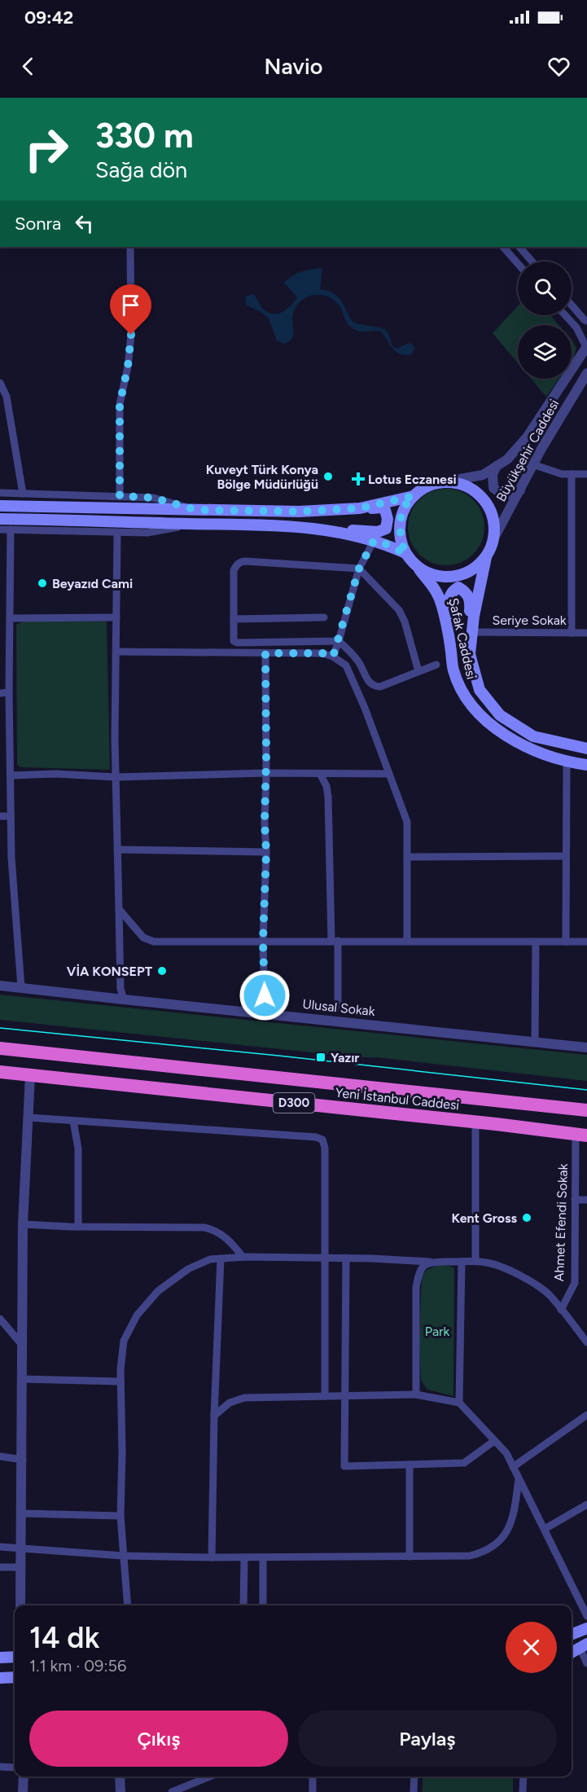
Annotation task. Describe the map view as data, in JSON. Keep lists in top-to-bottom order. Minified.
{"streets":{"highway":["Yeni İstanbul Caddesi","D300"],"main road":["Şafak Caddesi"],"street":["Büyükşehir Caddesi","Seriye Sokak","Ulusal Sokak","Ahmet Efendi Sokak"]},"crossings":[["Büyükşehir Caddesi","Şafak Caddesi"],["Seriye Sokak","Şafak Caddesi"],["Yeni İstanbul Caddesi","Ahmet Efendi Sokak"]],"parks":["Park"],"places":{"other":["Kuveyt Türk Konya Bölge Müdürlüğü","Beyazıd Cami","VİA KONSEPT","Kent Gross"],"health":["Lotus Eczanesi"],"transit":["Yazır"]},"page":{"status":"09:42","header":"Navio","turn":["330 m","Sağa dön"],"then":"Sonra","heading":["14 dk","1.1 km · 09:56"],"buttons":["Çıkış","Paylaş"]}}
